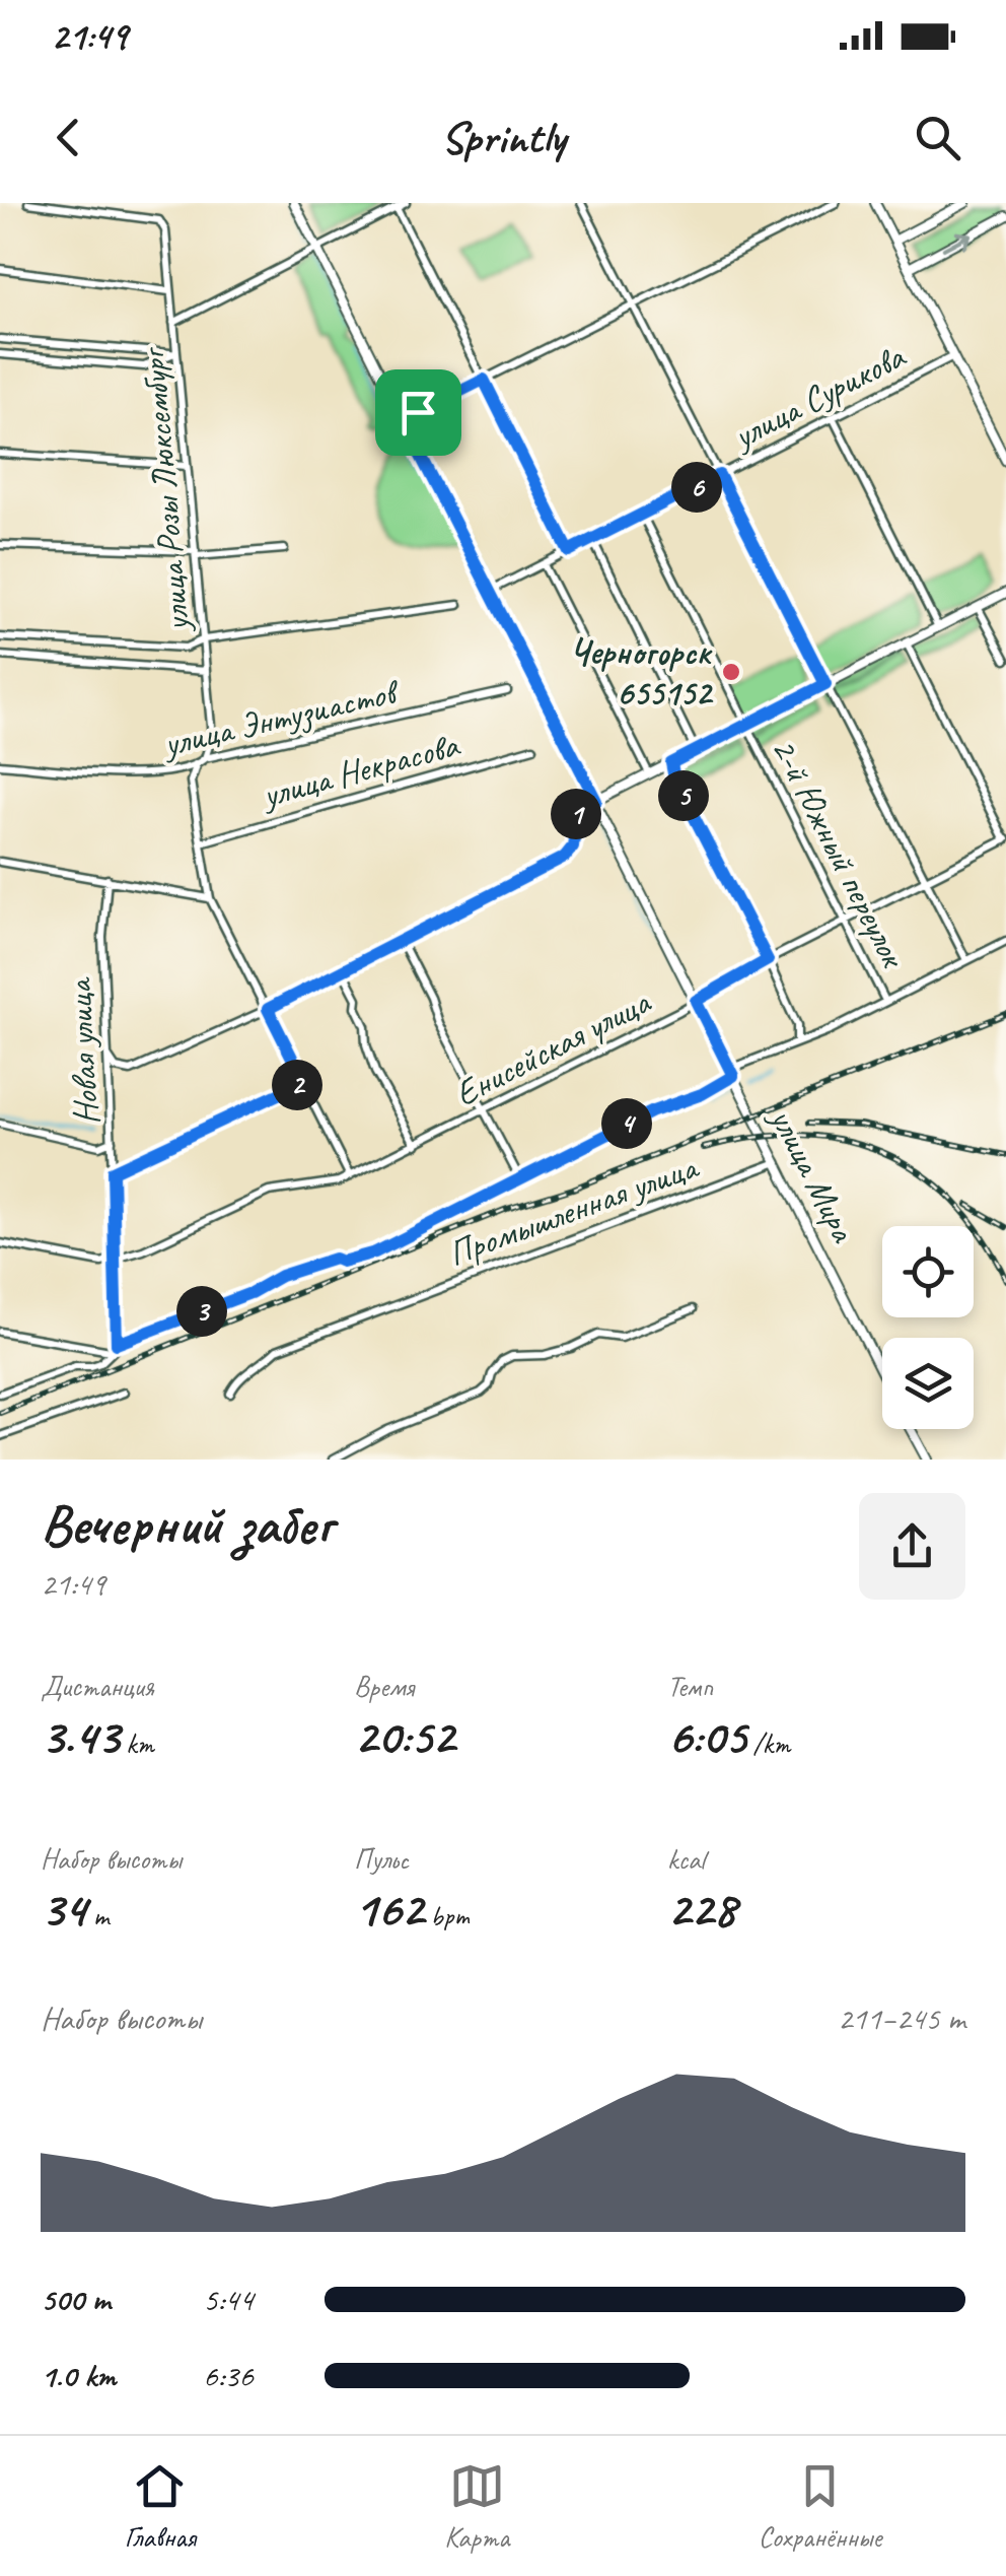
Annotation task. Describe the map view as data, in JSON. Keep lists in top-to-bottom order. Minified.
{"streets":{"main road":["улица Мира"],"street":["улица Сурикова","улица Розы Люксембург","улица Энтузиастов","улица Некрасова","2-й Южный переулок","Енисейская улица","Новая улица","Промышленная улица"]},"crossings":[["улица Сурикова","2-й Южный переулок"],["улица Сурикова","улица Мира"],["улица Розы Люксембург","улица Энтузиастов"],["2-й Южный переулок","Енисейская улица"],["Енисейская улица","Новая улица"],["Енисейская улица","улица Мира"],["улица Мира","Промышленная улица"]],"places":["Черногорск 655152"],"page":{"status":"21:49","header":"Sprintly","pins":["6","5","1","2","4","3"],"heading":["Вечерний забег","21:49"],"stats":[["Дистанция","3.43 km"],["Время","20:52"],["Темп","6:05 /km"],["Набор высоты","34 m"],["Пульс","162 bpm"],["kcal","228"]],"chart":["Набор высоты","211–245 m"],"list":[{"name":"500 m","note":"5:44"},{"name":"1.0 km","note":"6:36"}],"tabs":["Главная","Карта","Сохранённые"]}}
